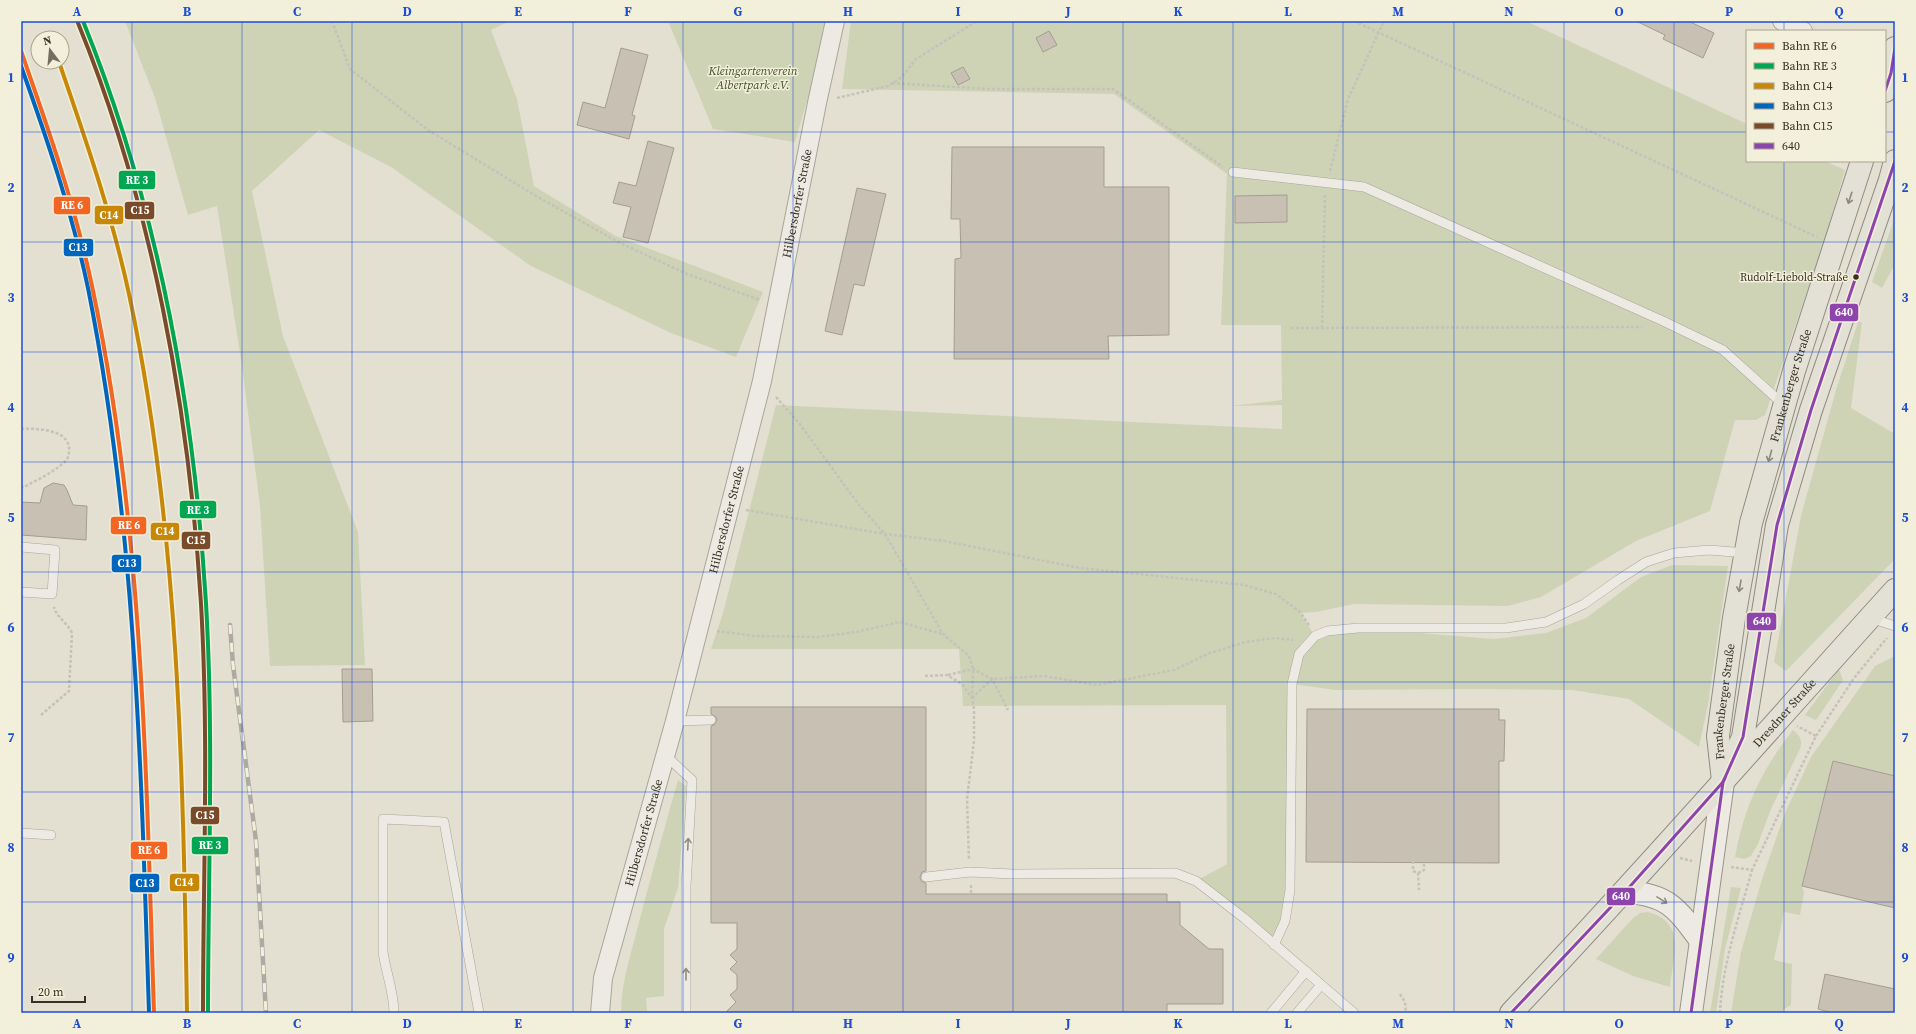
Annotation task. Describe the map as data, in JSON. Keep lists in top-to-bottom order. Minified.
{"streets":{"main road":["Frankenberger Straße","Dresdner Straße"],"street":["Hilbersdorfer Straße"]},"crossings":[["Frankenberger Straße","Dresdner Straße"]],"parks":["Kleingartenverein Albertpark e.V."],"places":["Rudolf-Liebold-Straße"],"lines":["rail line C15","transit line 640","rail line C13","rail line C14"],"legend":["Bahn RE 6","Bahn RE 3","Bahn C14","Bahn C13","Bahn C15","640"],"scale_bar":"20 m","north":"top","grid":{"columns":["A","B","C","D","E","F","G","H","I","J","K","L","M","N","O","P","Q"],"rows":["1","2","3","4","5","6","7","8","9"]}}
